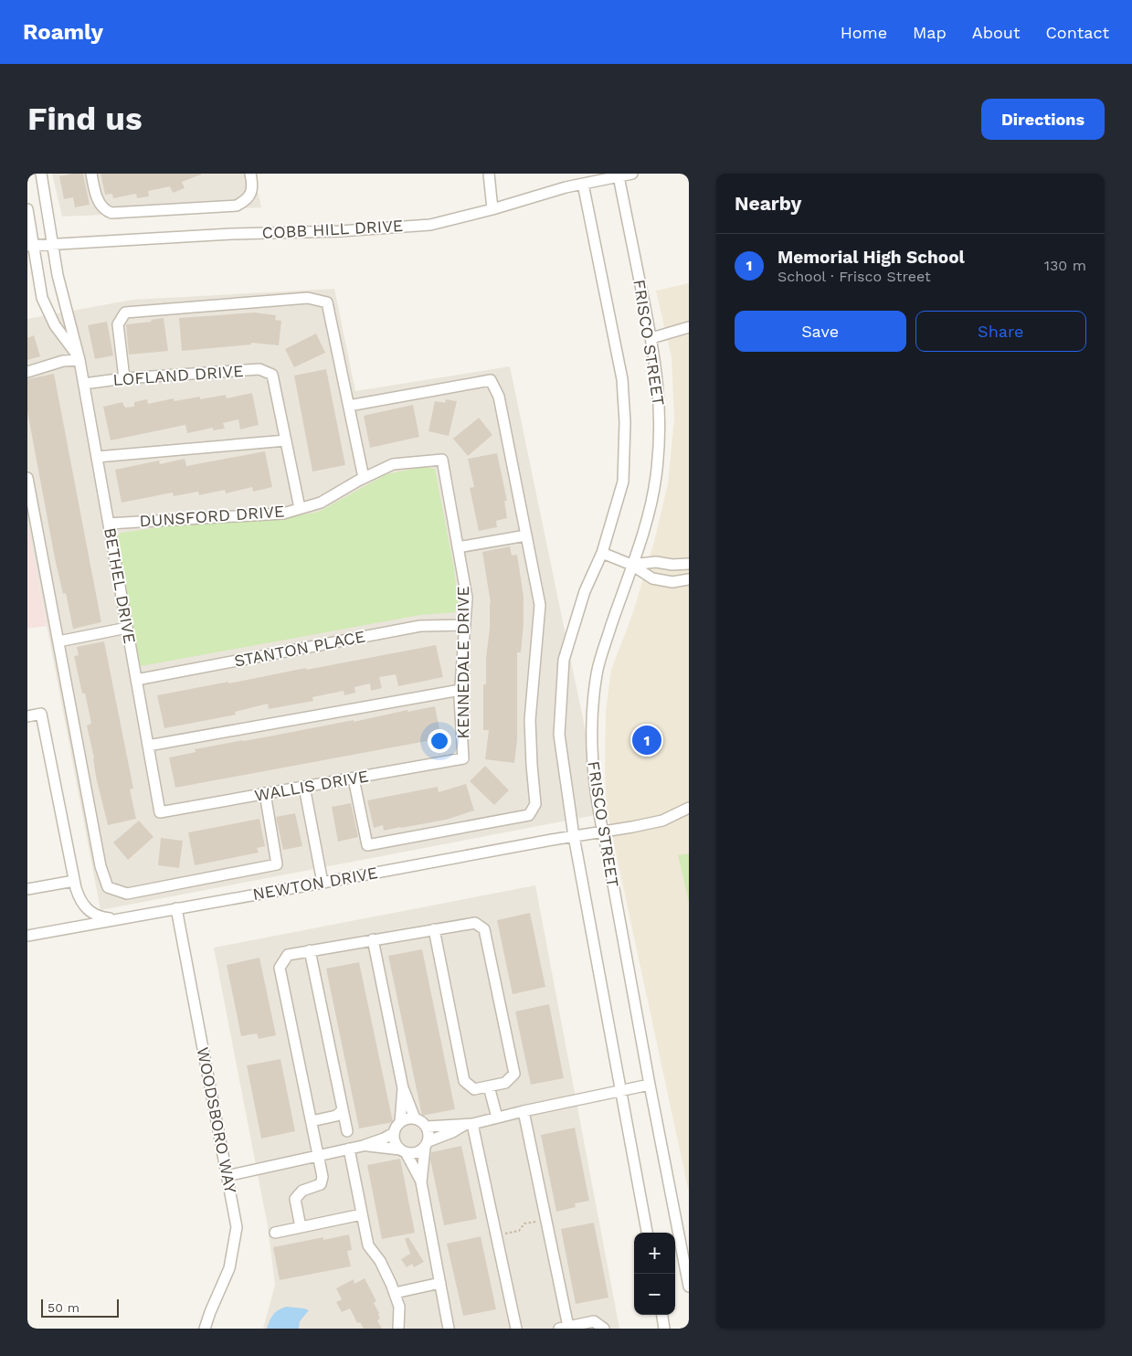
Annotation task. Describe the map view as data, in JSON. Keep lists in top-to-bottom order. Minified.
{"streets":{"street":["COBB HILL DRIVE","FRISCO STREET","LOFLAND DRIVE","DUNSFORD DRIVE","BETHEL DRIVE","STANTON PLACE","KENNEDALE DRIVE","WALLIS DRIVE","NEWTON DRIVE","WOODSBORO WAY"]},"crossings":[["COBB HILL DRIVE","FRISCO STREET"],["COBB HILL DRIVE","BETHEL DRIVE"],["FRISCO STREET","NEWTON DRIVE"],["LOFLAND DRIVE","BETHEL DRIVE"],["DUNSFORD DRIVE","BETHEL DRIVE"],["DUNSFORD DRIVE","KENNEDALE DRIVE"],["BETHEL DRIVE","STANTON PLACE"],["BETHEL DRIVE","WALLIS DRIVE"],["STANTON PLACE","KENNEDALE DRIVE"],["KENNEDALE DRIVE","WALLIS DRIVE"],["NEWTON DRIVE","WOODSBORO WAY"]],"scale_bar":"50 m","page":{"header":"Roamly","nav":["Home","Map","About","Contact"],"buttons":["Directions",["Save","Share"]],"title":"Find us","heading":"Nearby","list":[{"mark":"1","name":"Memorial High School","note":"School · Frisco Street","value":"130 m"}],"pins":"1","map_buttons":["+","−"],"scale":"50 m"}}
